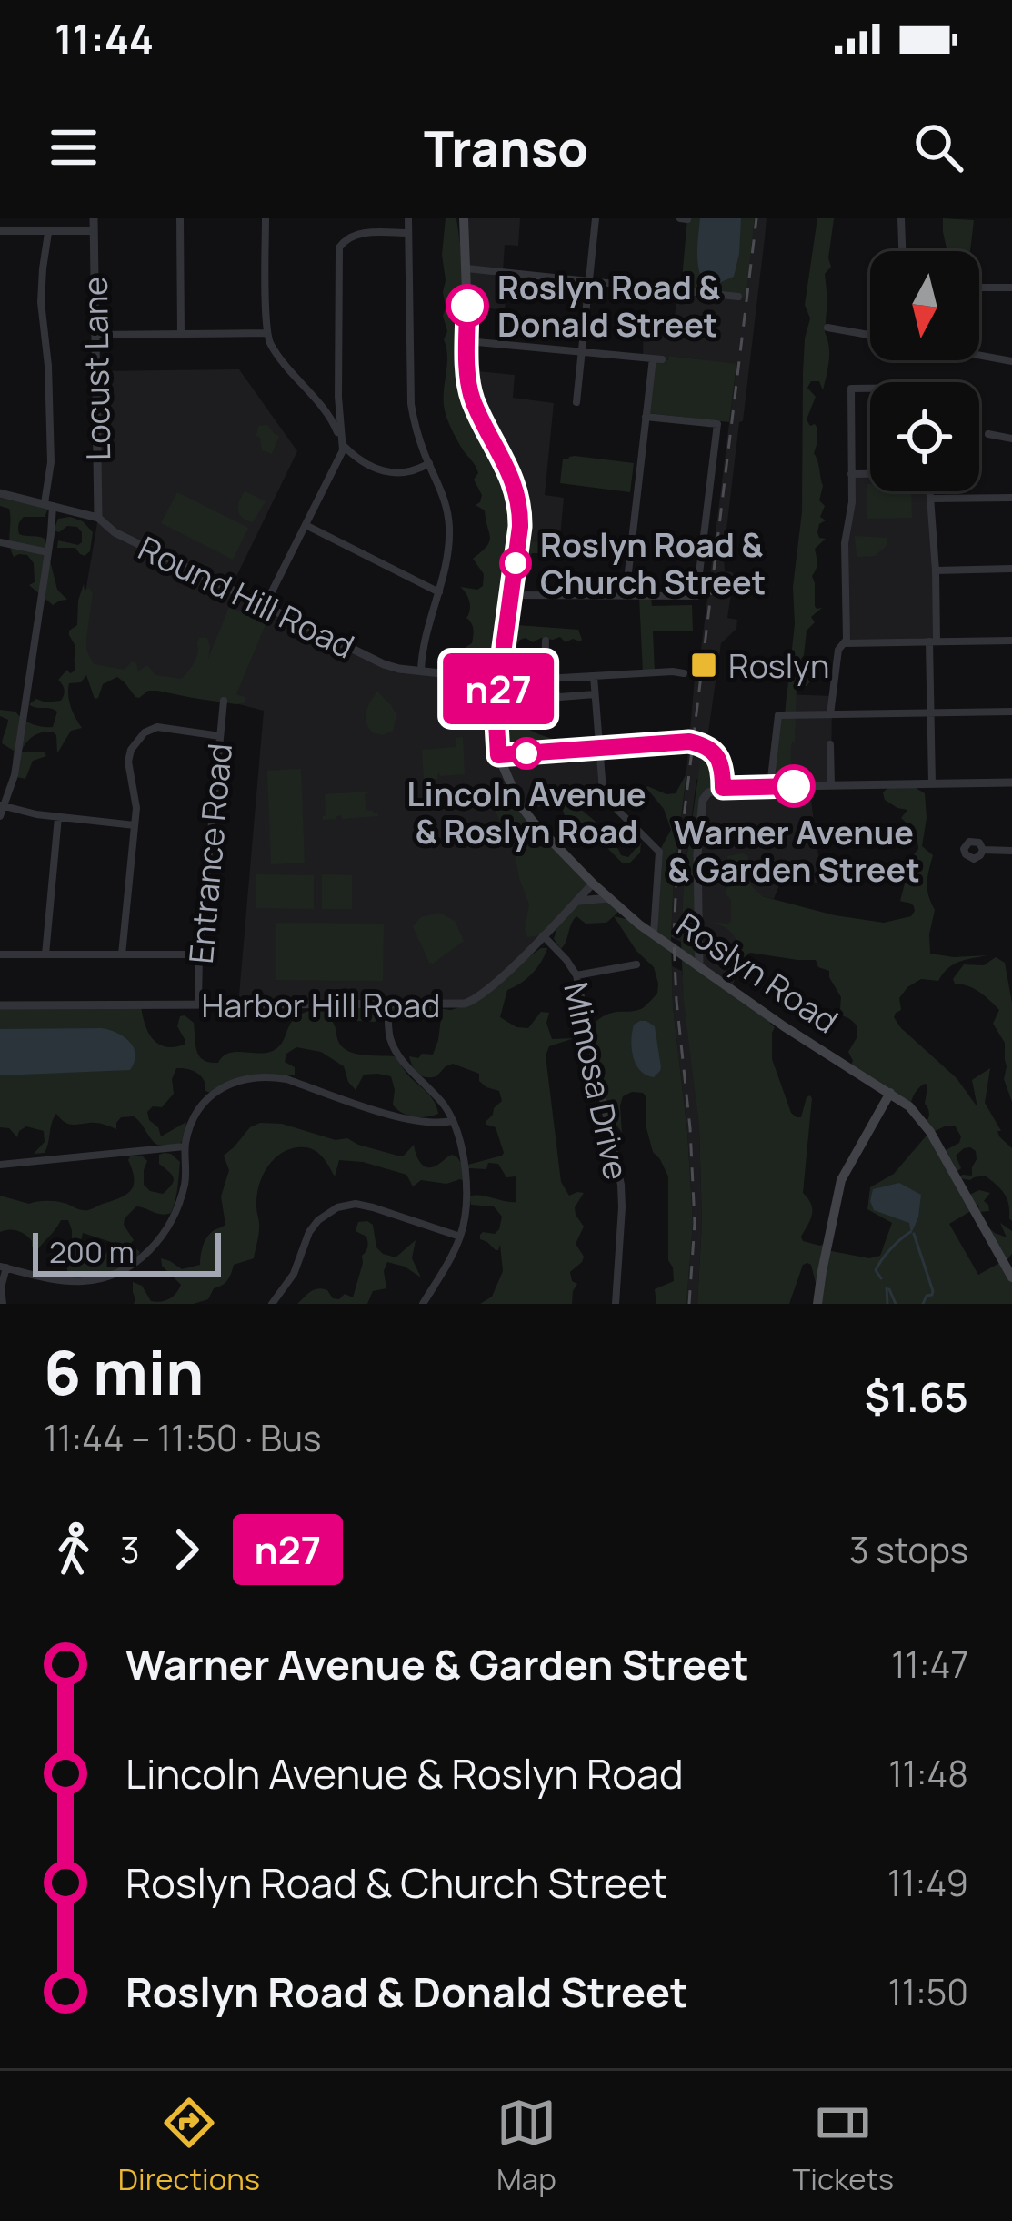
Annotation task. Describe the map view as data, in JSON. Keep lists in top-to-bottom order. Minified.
{"streets":{"main road":["Roslyn Road"],"street":["Locust Lane","Round Hill Road","Entrance Road","Harbor Hill Road","Mimosa Drive"]},"crossings":[["Locust Lane","Round Hill Road"],["Round Hill Road","Roslyn Road"],["Entrance Road","Harbor Hill Road"],["Roslyn Road","Harbor Hill Road"],["Harbor Hill Road","Mimosa Drive"]],"places":{"other":["Roslyn Road & Donald Street","Roslyn Road & Church Street","Lincoln Avenue & Roslyn Road","Warner Avenue & Garden Street"],"transit":["Roslyn"]},"lines":["bus line n27"],"scale_bar":"200 m","north":"bottom","page":{"status":"11:44","header":"Transo","on_map":"n27","scale":"200 m","heading":["6 min","11:44 – 11:50 · Bus","$1.65"],"legs":["3","n27","3 stops"],"list":[{"name":"Warner Avenue & Garden Street","value":"11:47"},{"name":"Lincoln Avenue & Roslyn Road","value":"11:48"},{"name":"Roslyn Road & Church Street","value":"11:49"},{"name":"Roslyn Road & Donald Street","value":"11:50"}],"tabs":["Directions","Map","Tickets"]}}
